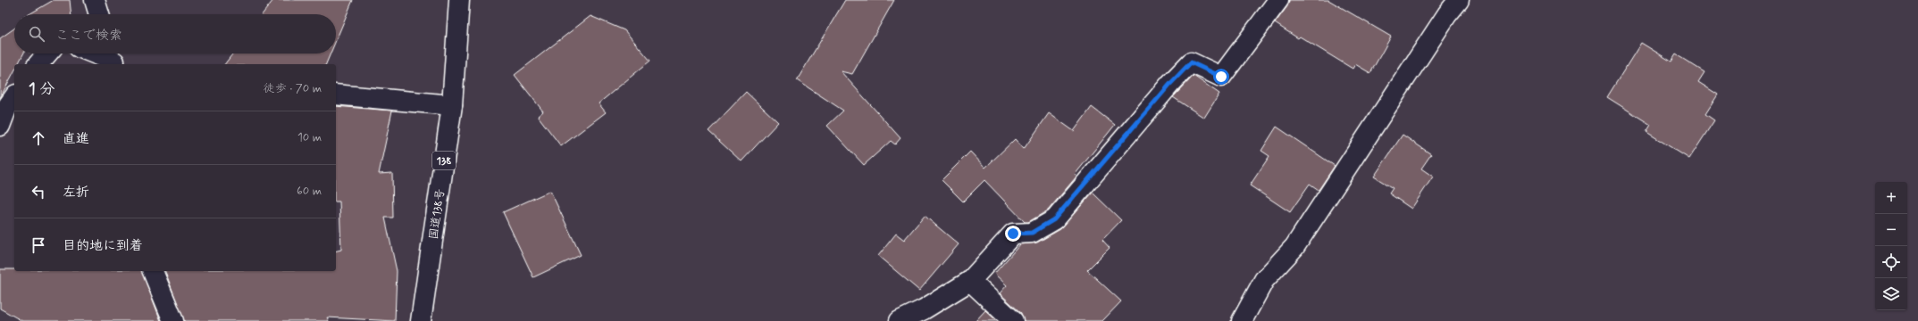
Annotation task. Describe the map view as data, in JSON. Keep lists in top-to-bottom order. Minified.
{"streets":{"main road":["138","国道138号"]},"page":{"search":"ここで検索","heading":["1 分","徒歩 · 70 m"],"list":[["直進","10 m"],["左折","60 m"],"目的地に到着"],"map_buttons":["+","−"]}}
